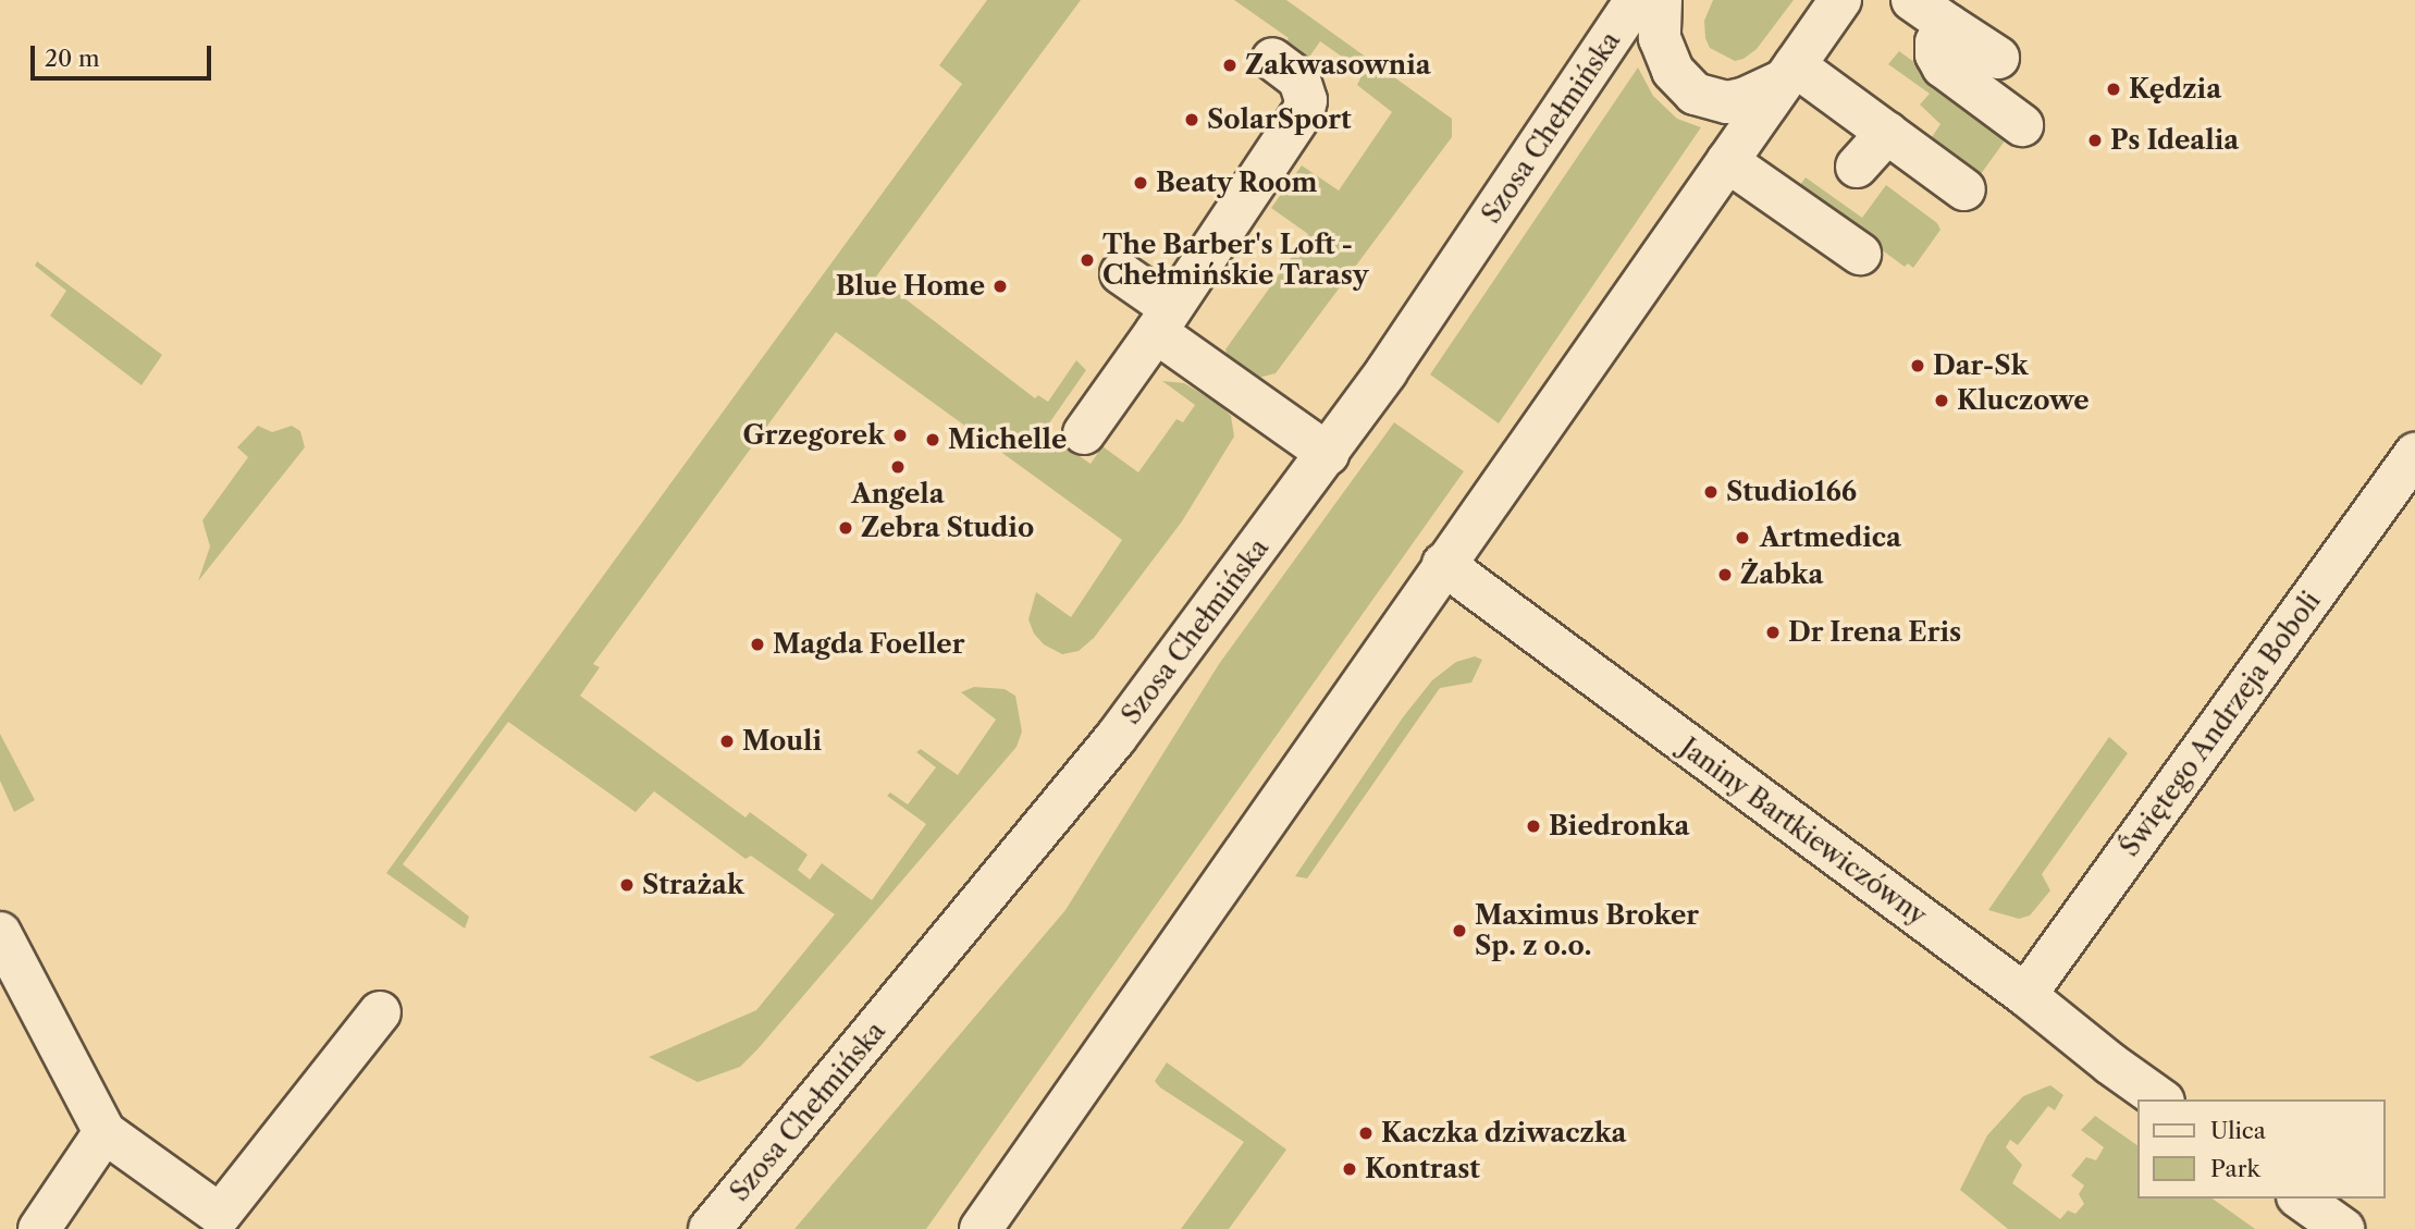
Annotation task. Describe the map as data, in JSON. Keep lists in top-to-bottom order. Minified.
{"streets":{"street":["Szosa Chełmińska","Świętego Andrzeja Boboli","Janiny Bartkiewiczówny"]},"crossings":[["Świętego Andrzeja Boboli","Janiny Bartkiewiczówny"]],"places":["Zakwasownia","Kędzia","SolarSport","Ps Idealia","Beaty Room","The Barber's Loft - Chełmińskie Tarasy","Blue Home","Dar-Sk","Kluczowe","Grzegorek","Michelle","Angela","Studio166","Zebra Studio","Artmedica","Żabka","Dr Irena Eris","Magda Foeller","Mouli","Biedronka","Strażak","Maximus Broker Sp. z o.o.","Kaczka dziwaczka","Kontrast"],"legend":["Ulica","Park"],"scale_bar":"20 m"}
